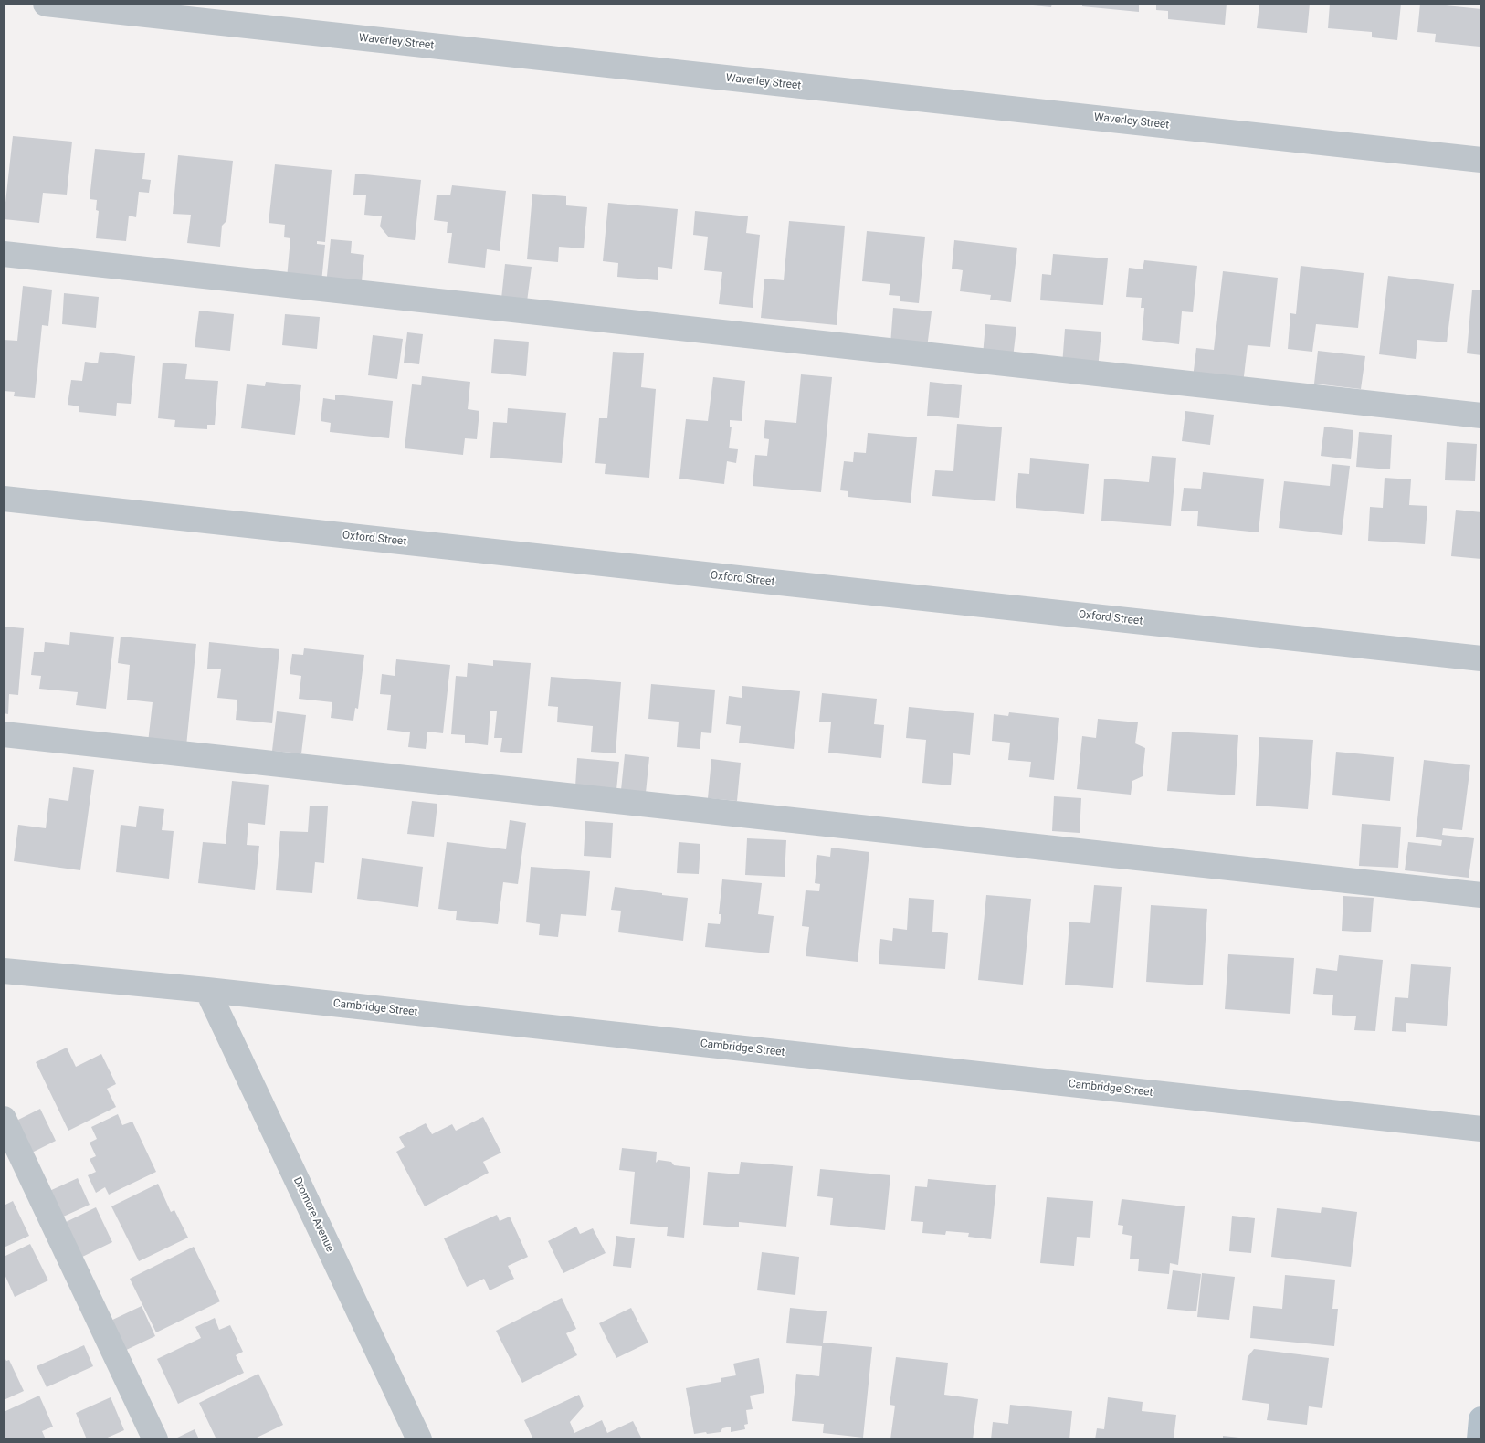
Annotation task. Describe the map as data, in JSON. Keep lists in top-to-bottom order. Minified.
{"streets":{"street":["Waverley Street","Oxford Street","Cambridge Street","Dromore Avenue"]},"crossings":[["Cambridge Street","Dromore Avenue"]]}
